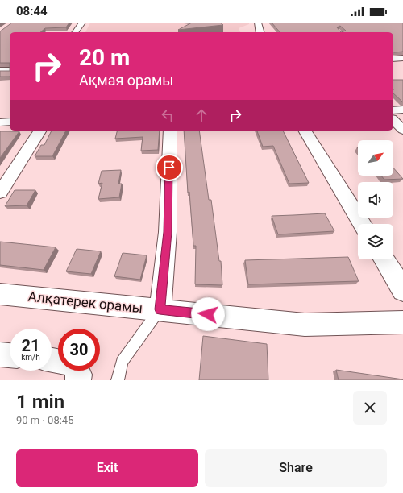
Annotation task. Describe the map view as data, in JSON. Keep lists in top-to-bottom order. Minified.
{"streets":{"street":["Алқатерек орамы"]},"north":"top right","page":{"status":"08:44","turn":["20 m","Ақмая орамы"],"speed":"21 km/h","limit":"30","heading":["1 min","90 m · 08:45"],"buttons":["Exit","Share"]}}
